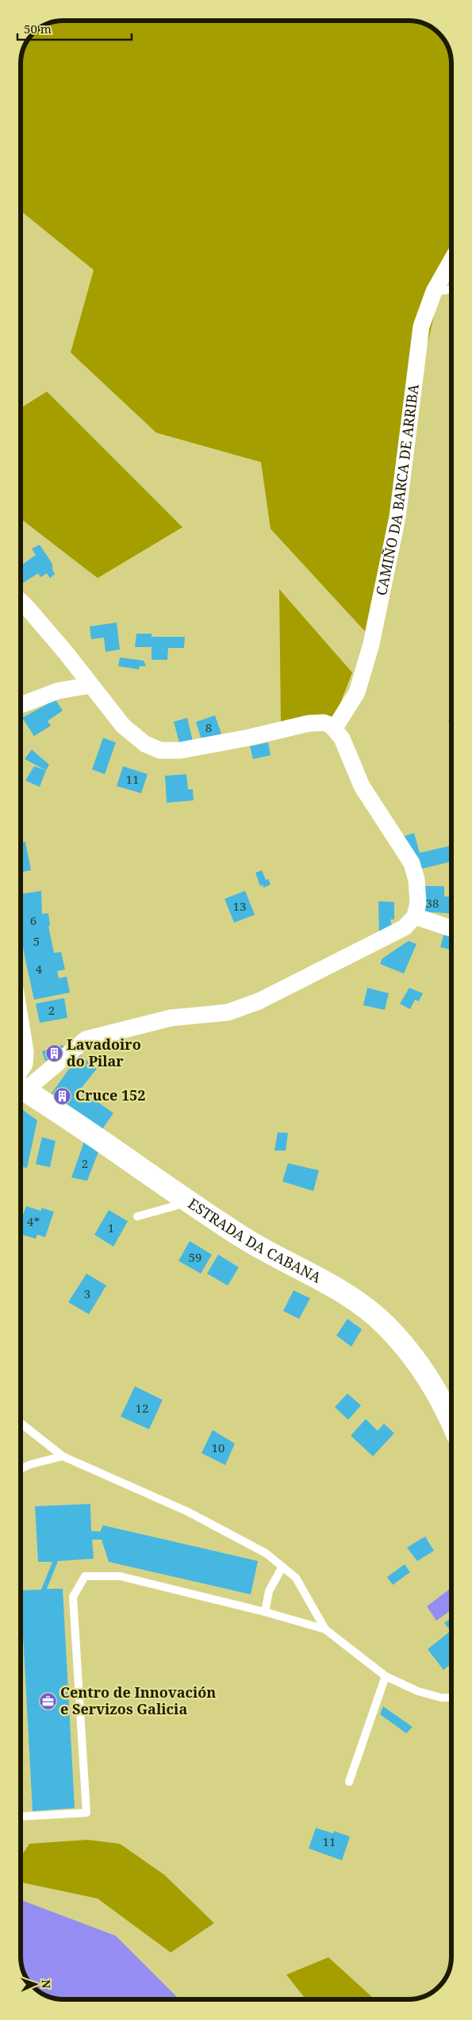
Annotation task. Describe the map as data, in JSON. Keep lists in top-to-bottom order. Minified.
{"streets":{"main road":["ESTRADA DA CABANA"],"street":["CAMIÑO DA BARCA DE ARRIBA"]},"places":{"building":["Lavadoiro do Pilar","Cruce 152"],"office":["Centro de Innovación e Servizos Galicia"]},"house_numbers":["8","11","38","13","6","5","4","2","2","4*","1","59","3","12","10","11"],"scale_bar":"50 m","north":"right"}
